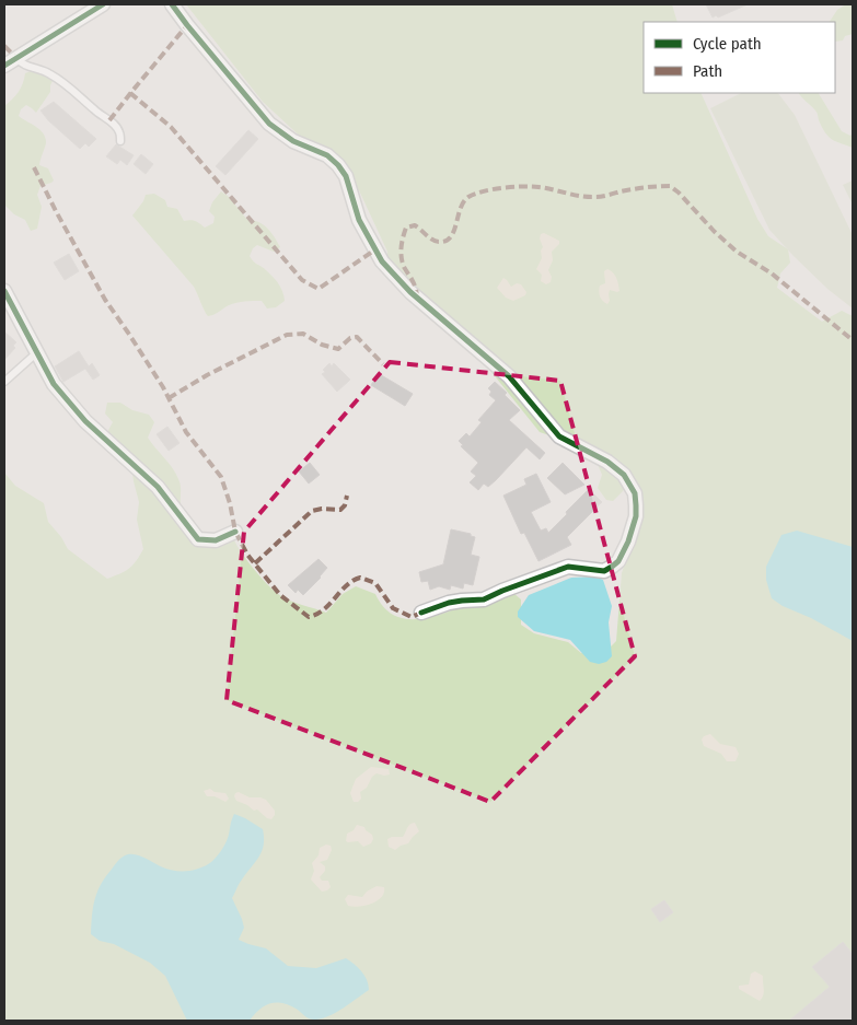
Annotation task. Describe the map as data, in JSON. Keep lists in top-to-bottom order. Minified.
{"legend":["Cycle path","Path"]}
